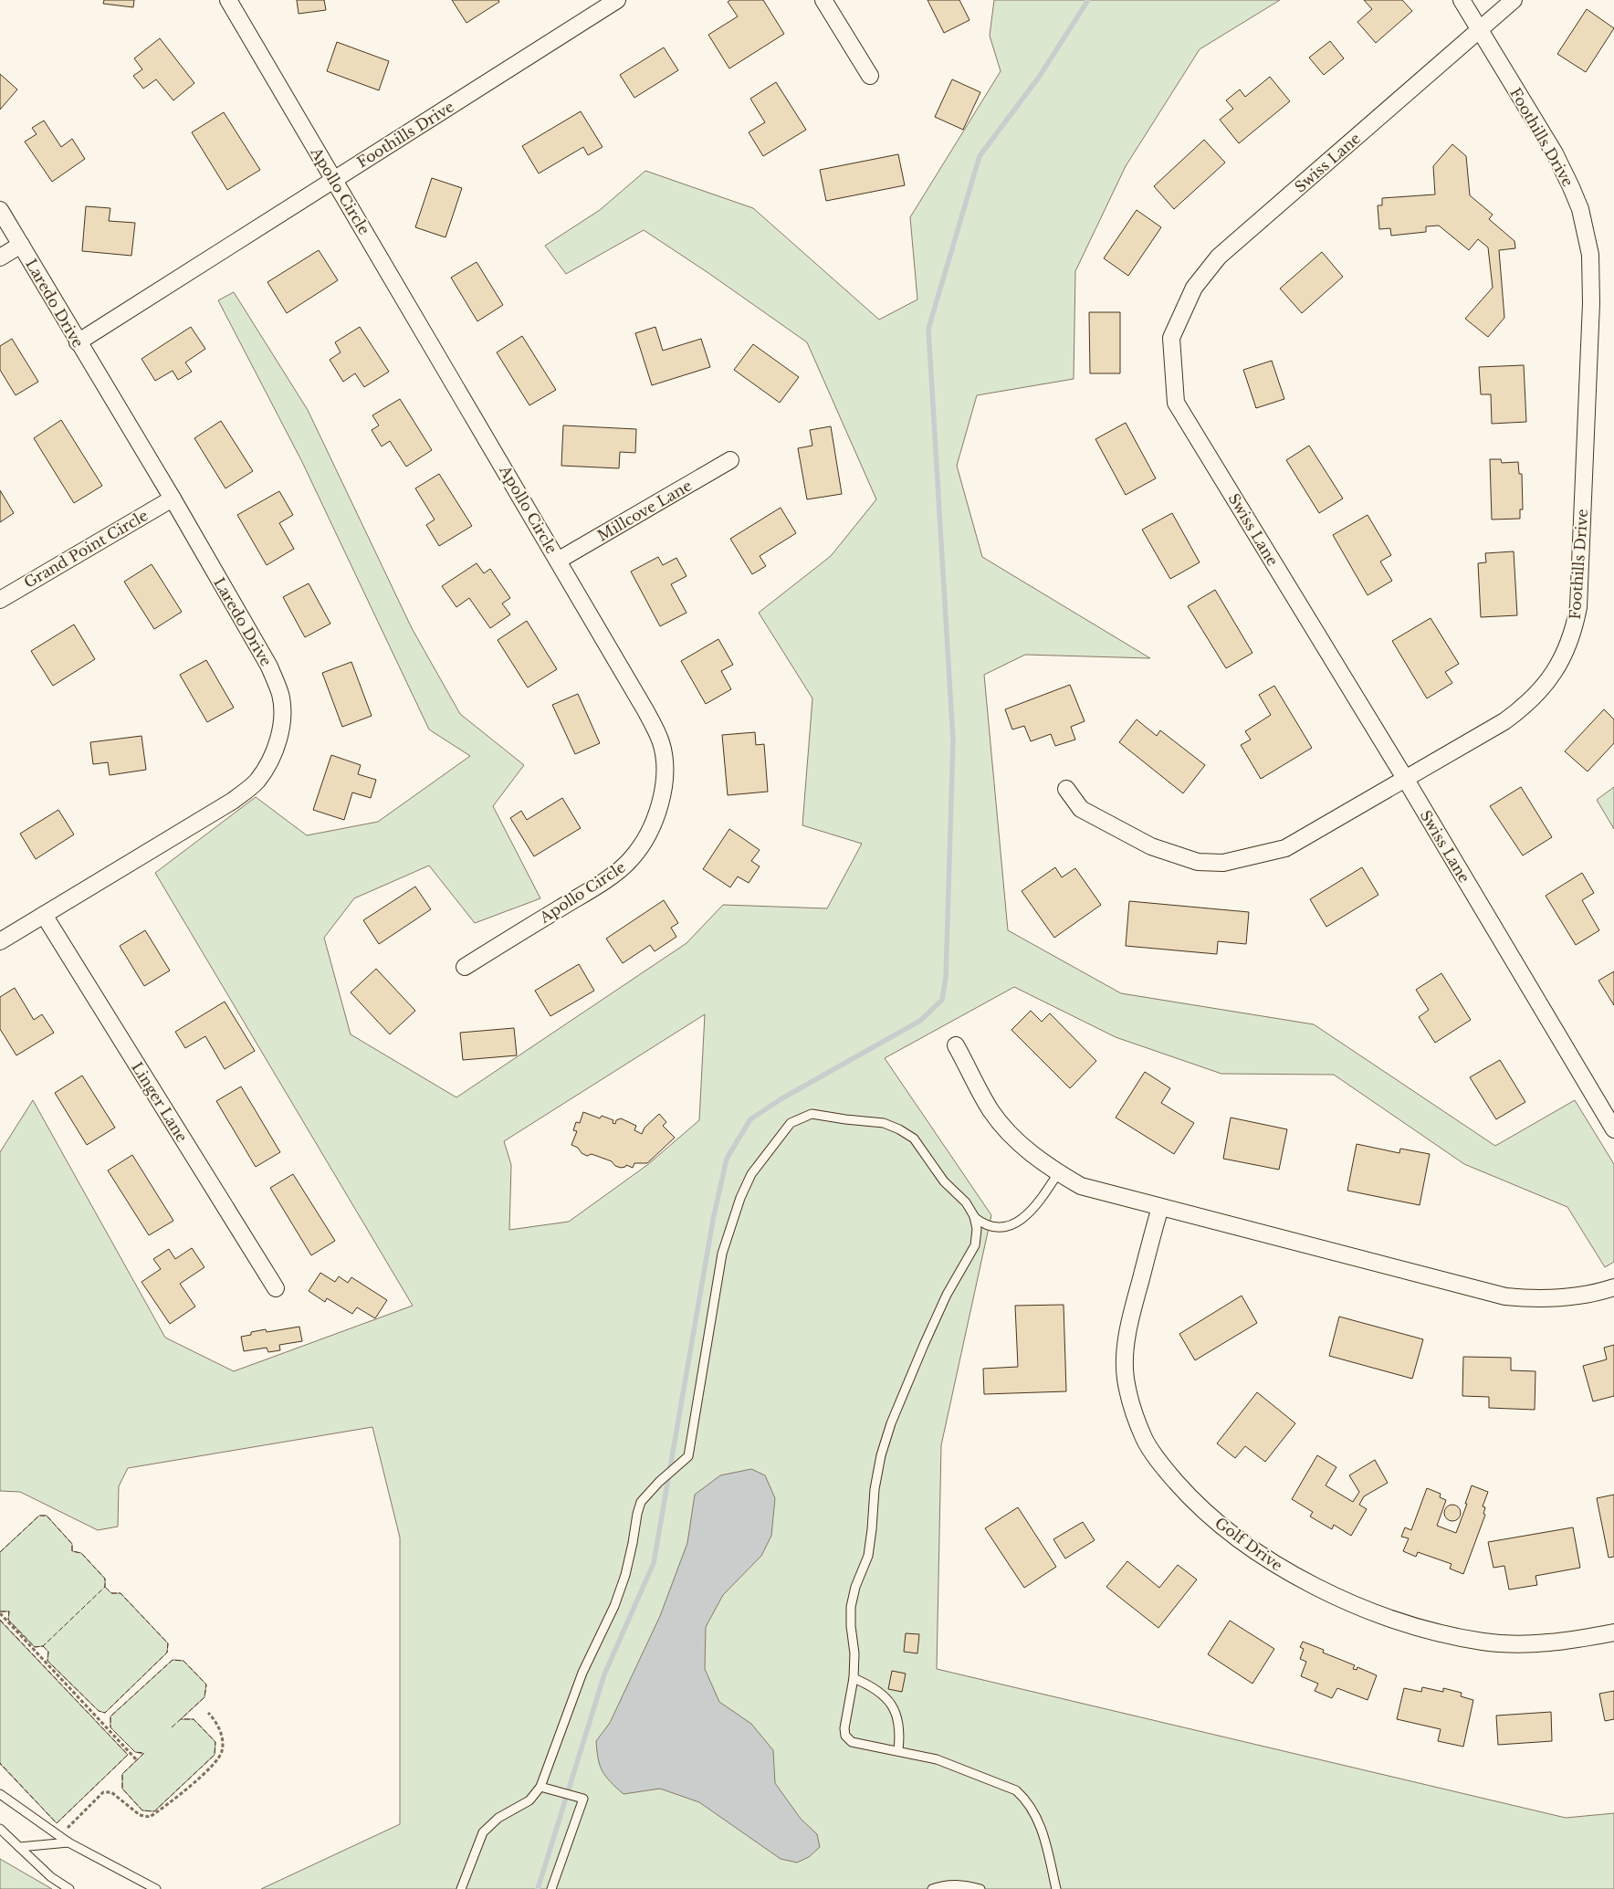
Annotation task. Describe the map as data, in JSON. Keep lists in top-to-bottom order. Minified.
{"streets":{"street":["Foothills Drive","Swiss Lane","Apollo Circle","Laredo Drive","Millcove Lane","Grand Point Circle","Linger Lane","Golf Drive"]},"crossings":[["Foothills Drive","Swiss Lane"],["Foothills Drive","Apollo Circle"],["Foothills Drive","Laredo Drive"],["Apollo Circle","Millcove Lane"],["Laredo Drive","Grand Point Circle"],["Laredo Drive","Linger Lane"]]}
